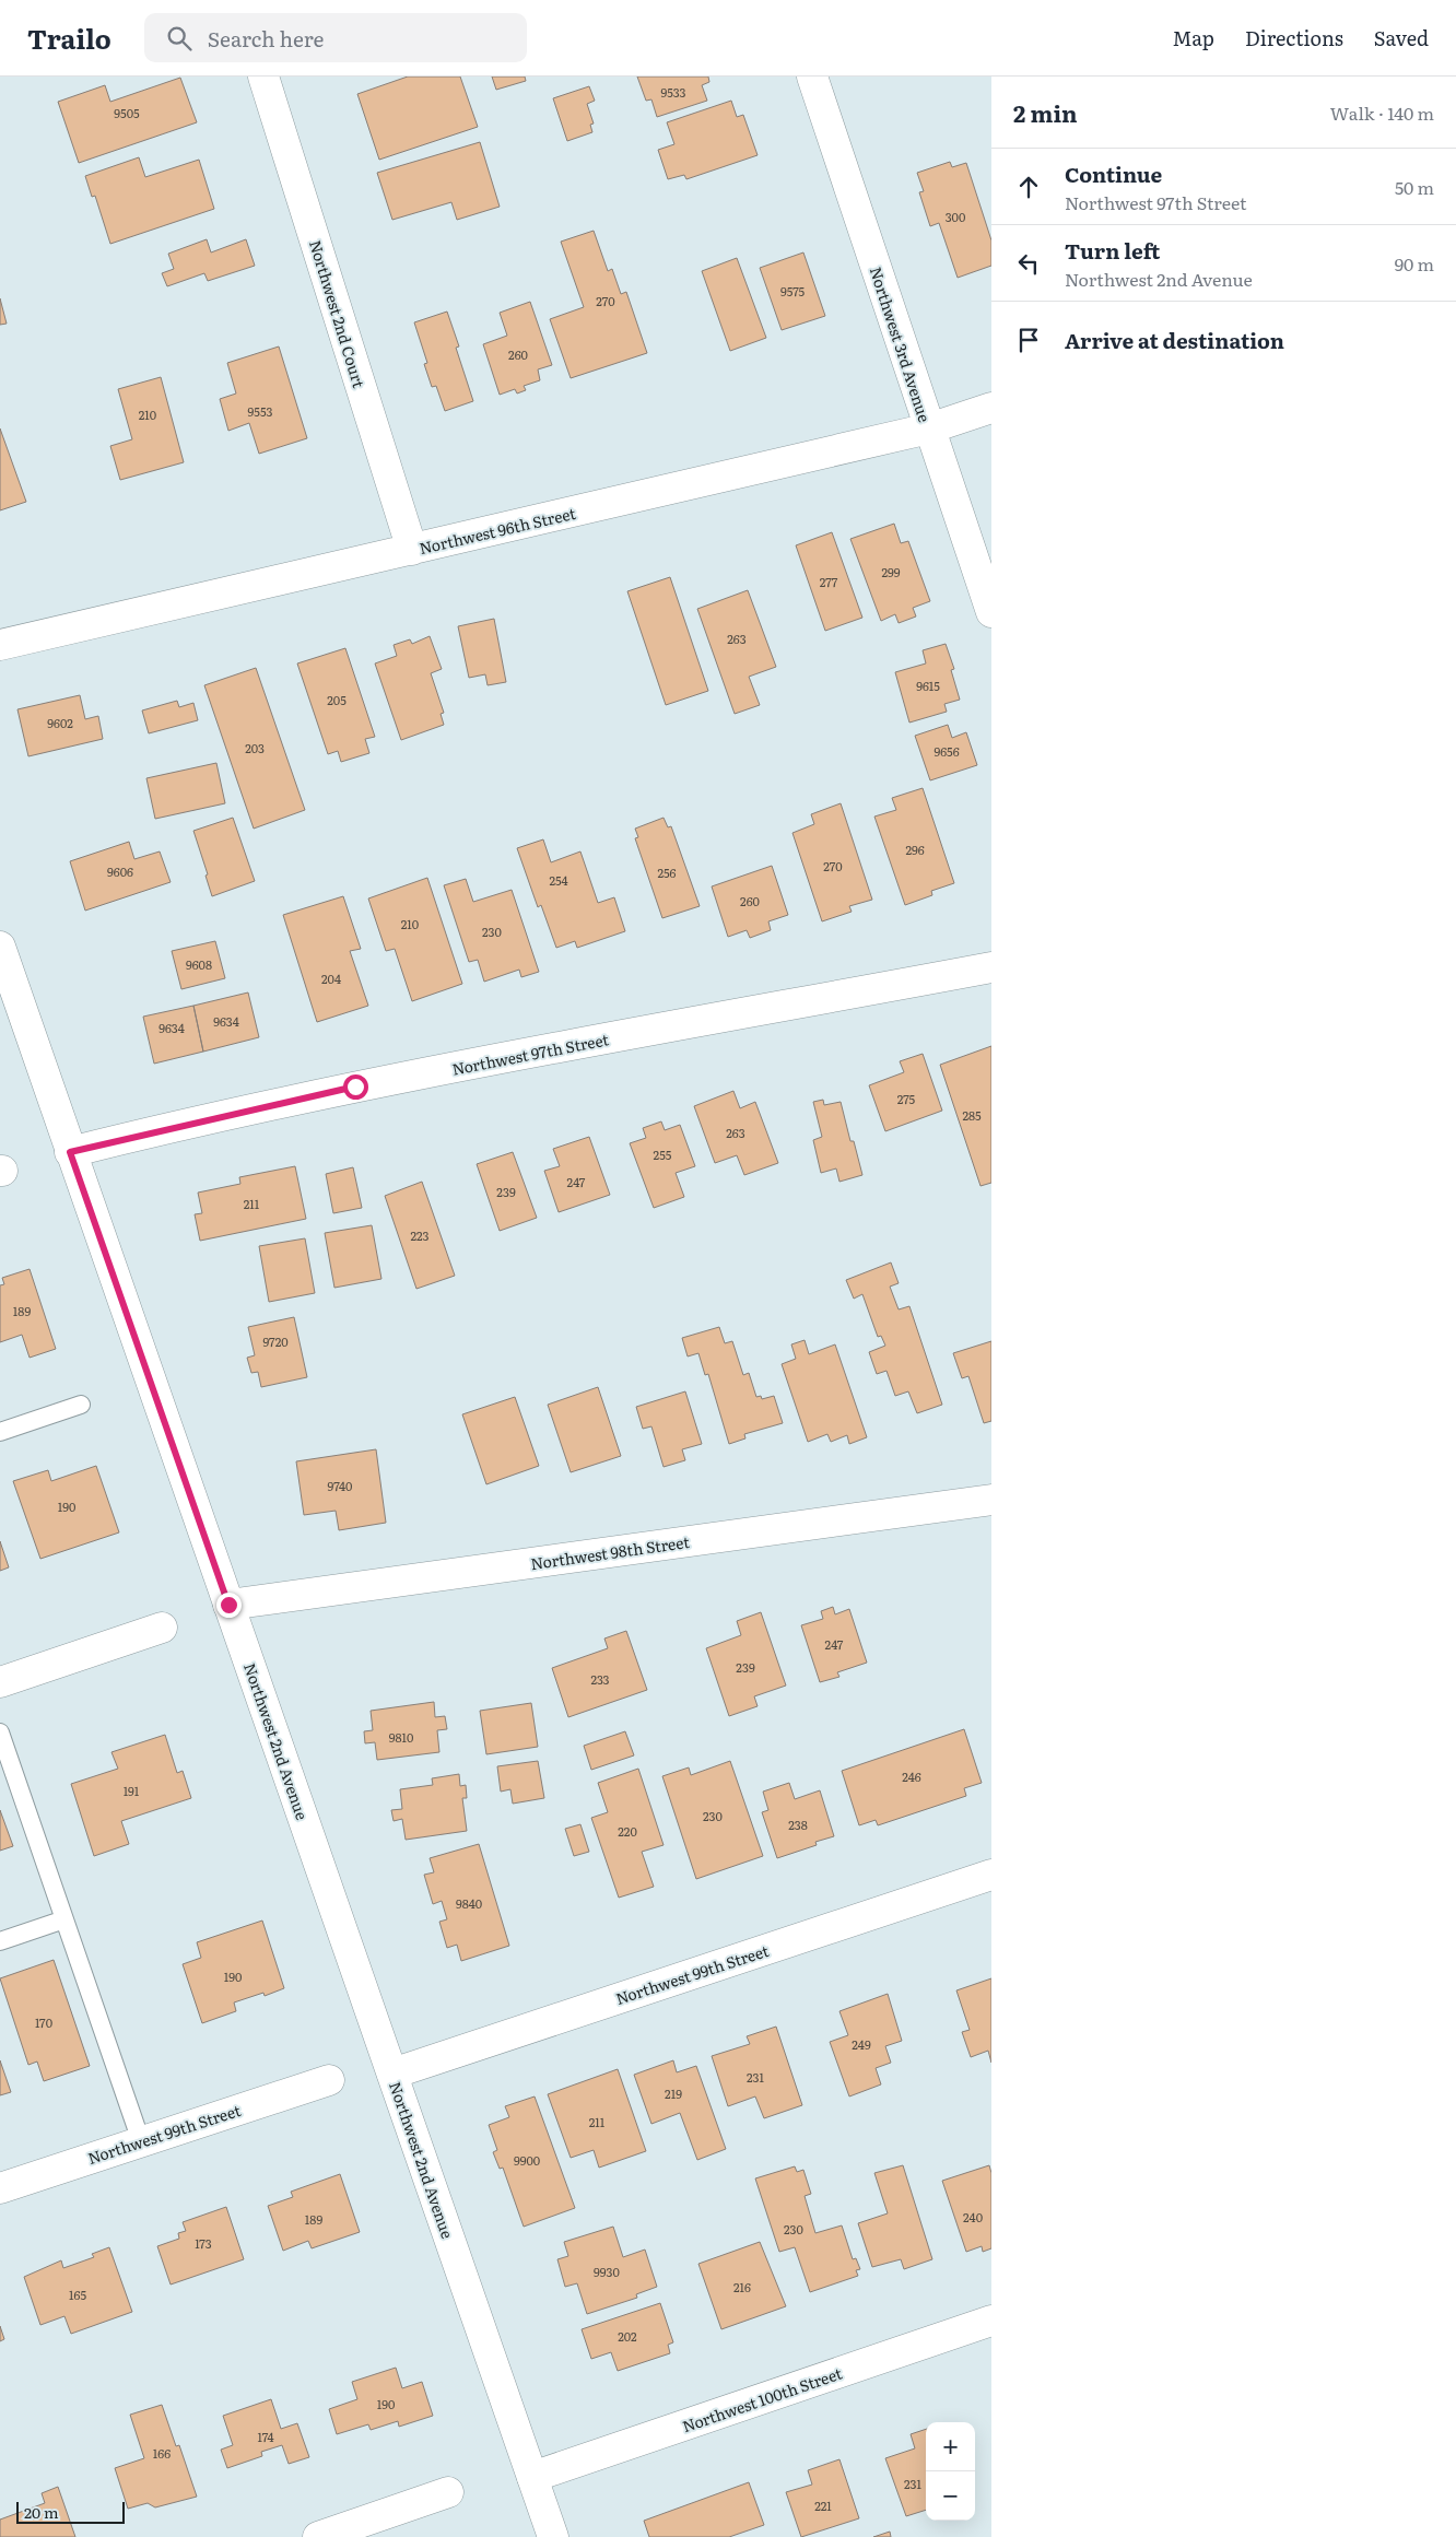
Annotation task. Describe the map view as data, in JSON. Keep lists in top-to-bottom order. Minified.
{"streets":{"street":["Northwest 2nd Court","Northwest 3rd Avenue","Northwest 96th Street","Northwest 97th Street","Northwest 98th Street","Northwest 2nd Avenue","Northwest 99th Street","Northwest 100th Street"]},"crossings":[["Northwest 2nd Court","Northwest 96th Street"],["Northwest 3rd Avenue","Northwest 96th Street"],["Northwest 97th Street","Northwest 2nd Avenue"],["Northwest 98th Street","Northwest 2nd Avenue"],["Northwest 2nd Avenue","Northwest 99th Street"],["Northwest 2nd Avenue","Northwest 100th Street"]],"house_numbers":["9533","9505","300","9575","270","260","9553","210","299","277","263","9615","205","9602","203","9656","296","270","9606","256","254","260","210","230","9608","204","9634","9634","275","285","263","255","247","239","211","223","189","9720","9740","190","247","239","233","9810","246","191","230","238","220","9840","190","170","249","231","219","211","9900","240","189","230","173","9930","216","165","202","190","174","166","231","221"],"scale_bar":"20 m","page":{"header":"Trailo","search":"Search here","nav":["Map","Directions","Saved"],"heading":["2 min","Walk · 140 m"],"list":[["Continue","Northwest 97th Street","50 m"],["Turn left","Northwest 2nd Avenue","90 m"],"Arrive at destination"],"map_buttons":["+","−"],"scale":"20 m"}}
